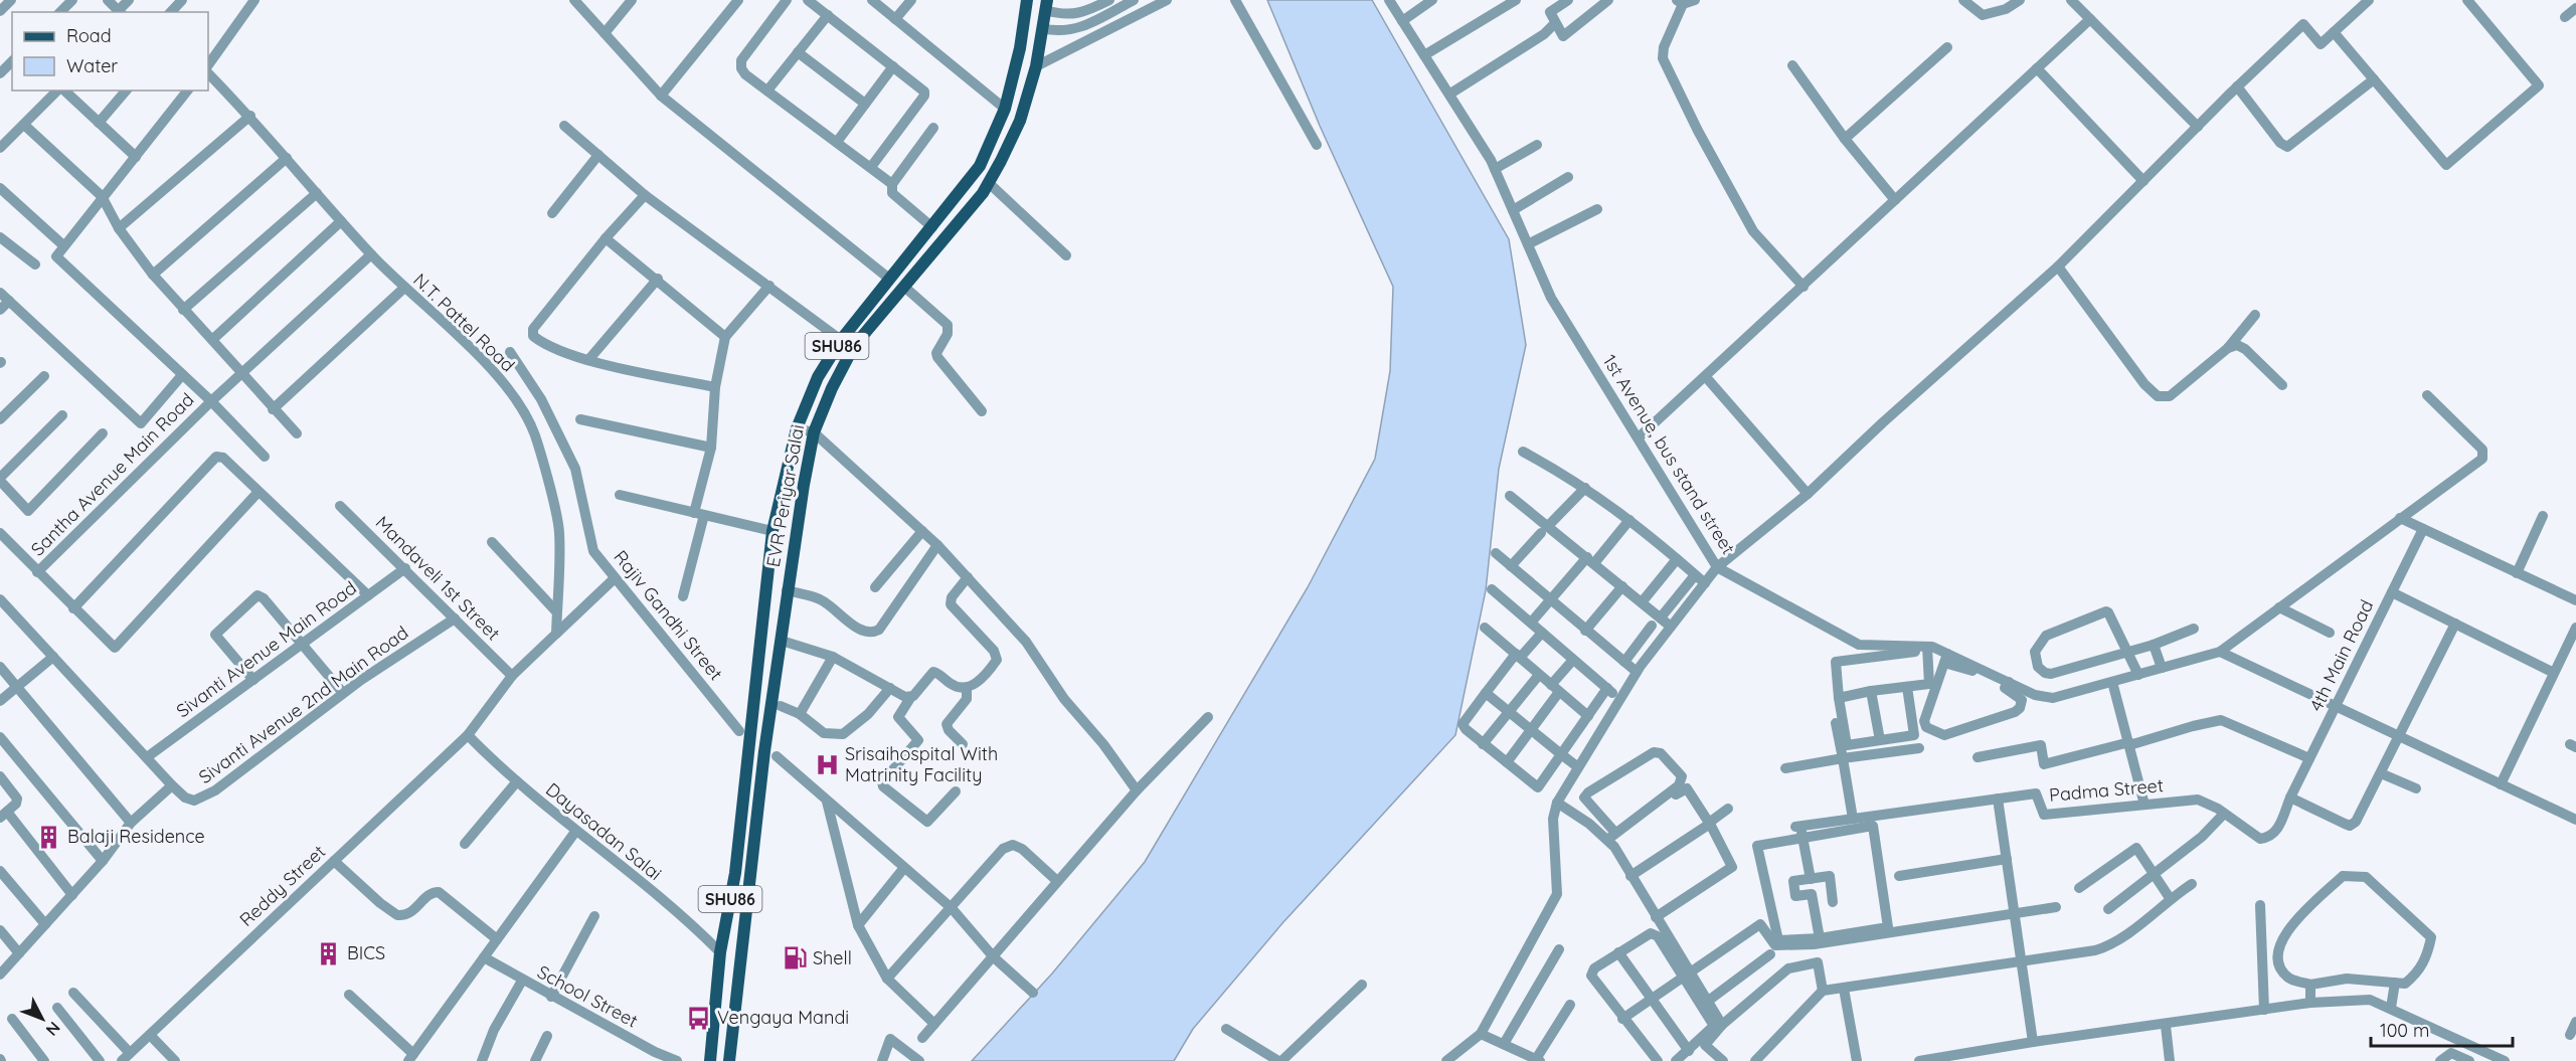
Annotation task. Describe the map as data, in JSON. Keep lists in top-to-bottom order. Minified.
{"streets":{"main road":["SHU86","EVR Periyar Salai"],"street":["N.T. Pattel Road","1st Avenue, bus stand street","Santha Avenue Main Road","Mandaveli 1st Street","Rajiv Gandhi Street","Sivanti Avenue Main Road","4th Main Road","Sivanti Avenue 2nd Main Road","Padma Street","Dayasadan Salai","Reddy Street","School Street"]},"crossings":[["N.T. Pattel Road","Santha Avenue Main Road"],["EVR Periyar Salai","Dayasadan Salai"],["Mandaveli 1st Street","Sivanti Avenue Main Road"],["Mandaveli 1st Street","Sivanti Avenue 2nd Main Road"],["Sivanti Avenue Main Road","Sivanti Avenue 2nd Main Road"],["4th Main Road","Padma Street"],["Dayasadan Salai","Reddy Street"]],"places":{"hospital":["Srisaihospital With Matrinity Facility"],"building":["Balaji Residence","BICS"],"fuel station":["Shell"],"bus stop":["Vengaya Mandi"]},"legend":["Road","Water"],"scale_bar":"100 m","north":"bottom right"}
